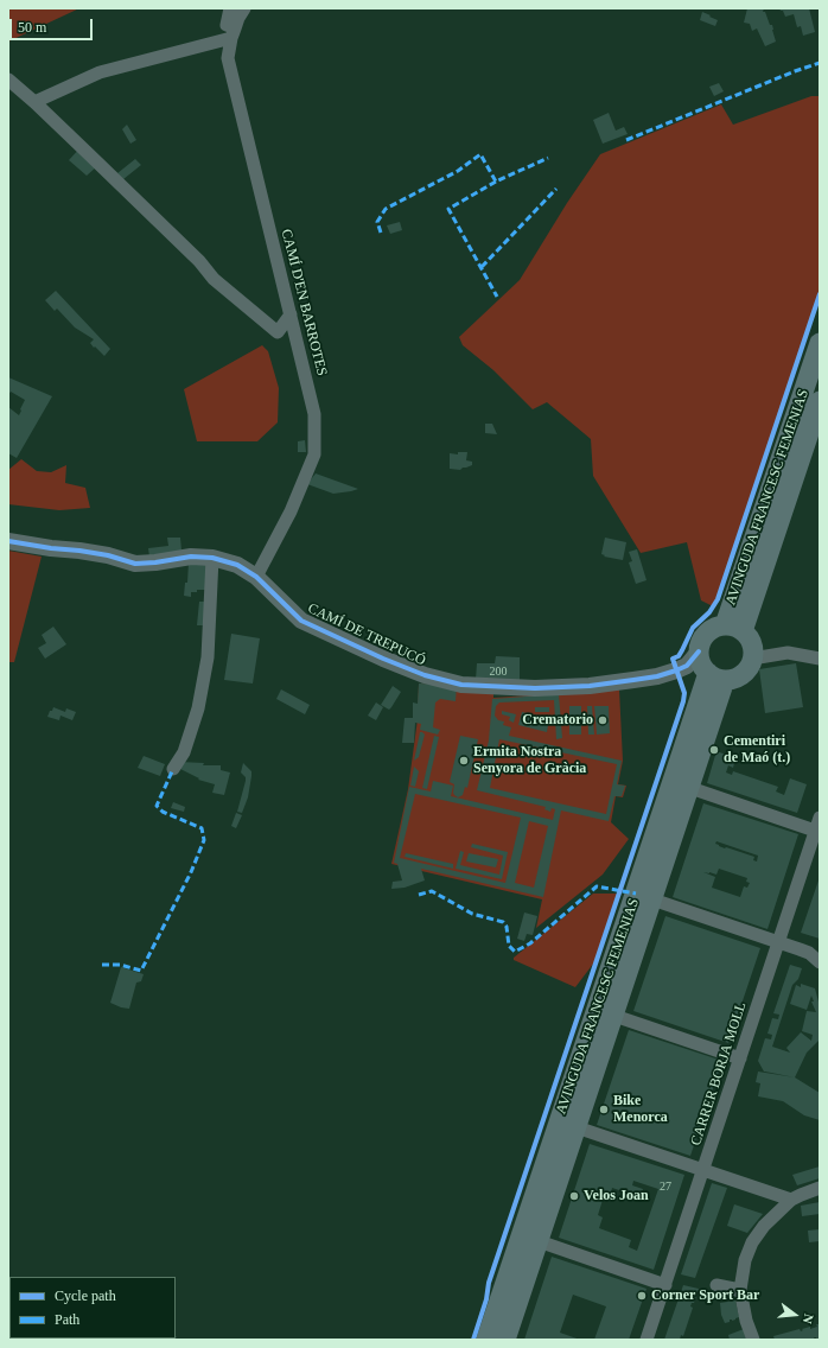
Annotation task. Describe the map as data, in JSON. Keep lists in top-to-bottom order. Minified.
{"streets":{"main road":["AVINGUDA FRANCESC FEMENIAS"],"street":["CAMÍ D'EN BARROTES","CAMÍ DE TREPUCÓ","CARRER BORJA MOLL"]},"crossings":[["CAMÍ D'EN BARROTES","CAMÍ DE TREPUCÓ"],["AVINGUDA FRANCESC FEMENIAS","CAMÍ DE TREPUCÓ"]],"places":["Crematorio","Cementiri de Maó (t.)","Ermita Nostra Senyora de Gràcia","Bike Menorca","Velos Joan","Corner Sport Bar"],"house_numbers":["200","27"],"legend":["Cycle path","Path"],"scale_bar":"50 m","north":"right"}
